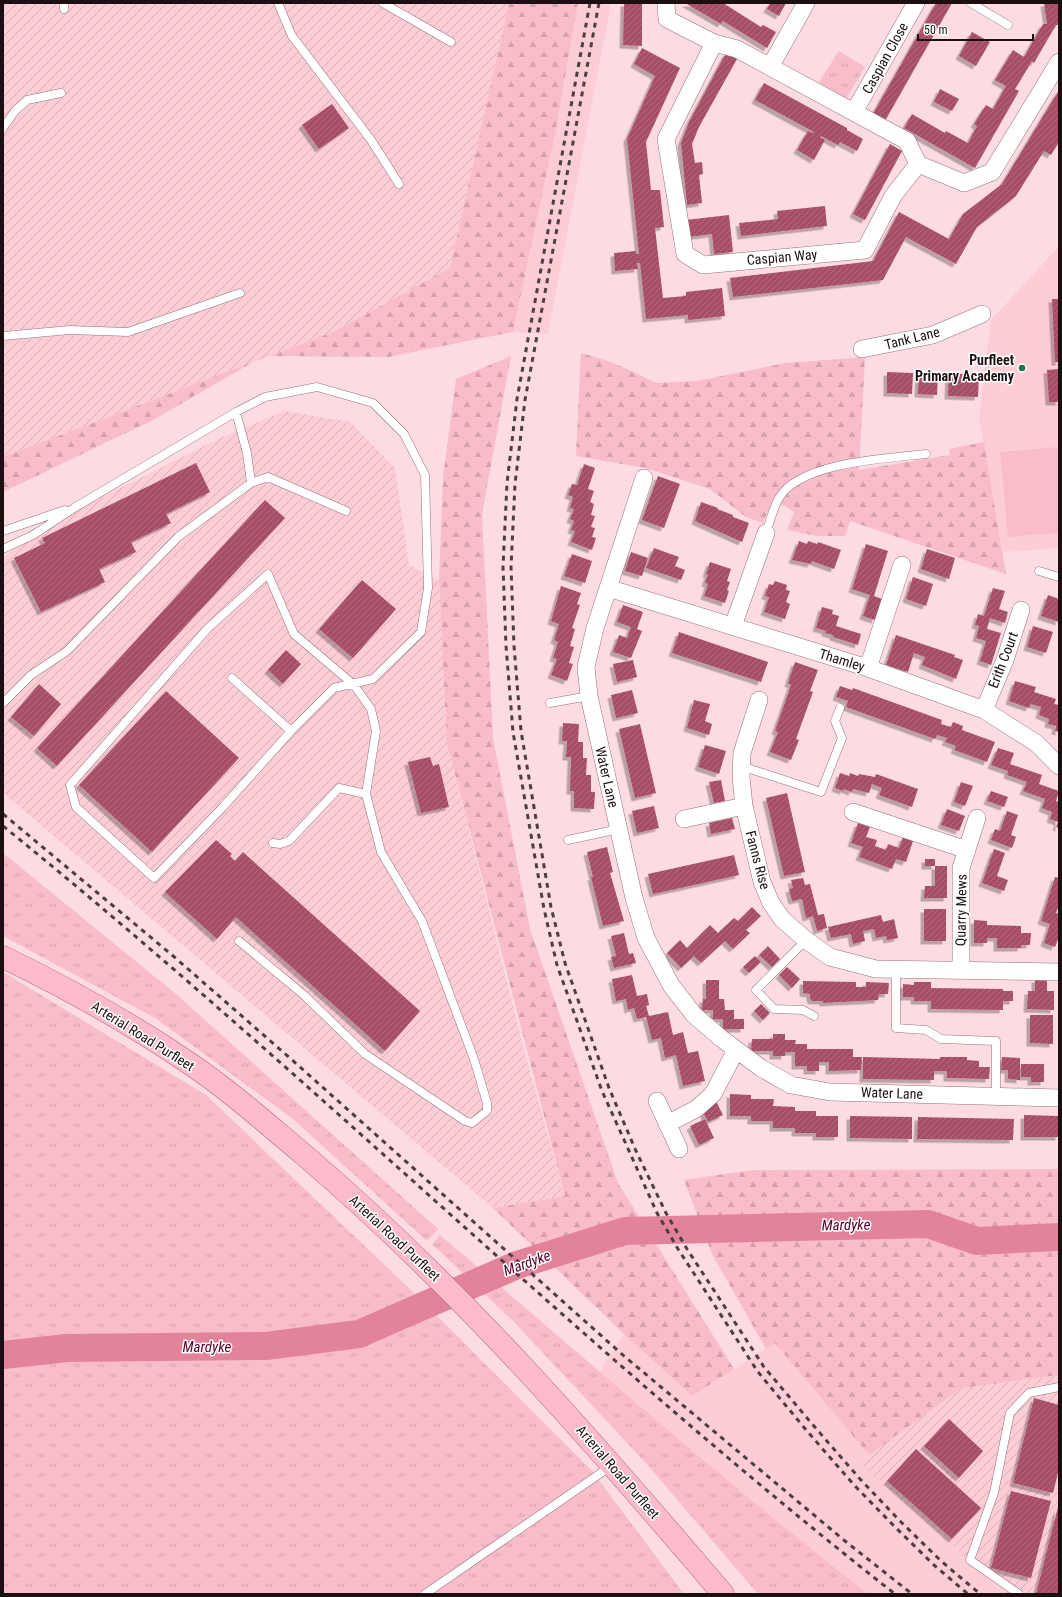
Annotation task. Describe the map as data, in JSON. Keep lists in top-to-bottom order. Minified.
{"streets":{"main road":["Arterial Road Purfleet"],"street":["Caspian Close","Caspian Way","Tank Lane","Thamley","Erith Court","Water Lane","Fanns Rise","Quarry Mews"]},"crossings":[["Thamley","Erith Court"],["Thamley","Water Lane"],["Fanns Rise","Quarry Mews"]],"water":["Mardyke"],"places":["Purfleet Primary Academy"],"scale_bar":"50 m"}
